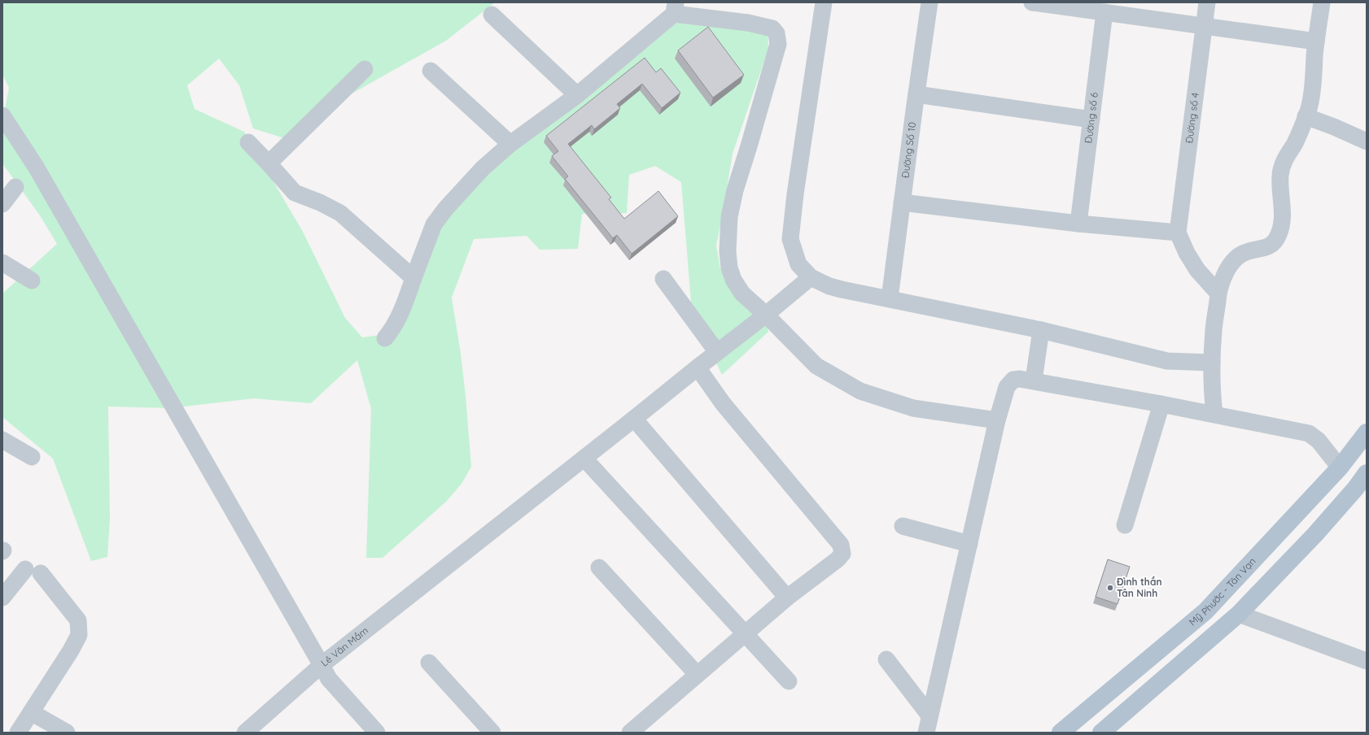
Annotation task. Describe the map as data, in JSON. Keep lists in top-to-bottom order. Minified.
{"streets":{"main road":["Mỹ Phước - Tân Vạn"],"street":["Đường số 6","Đường số 4","Đường Số 10","Lê Văn Mầm"]},"places":["Đình thần Tân Ninh"]}
